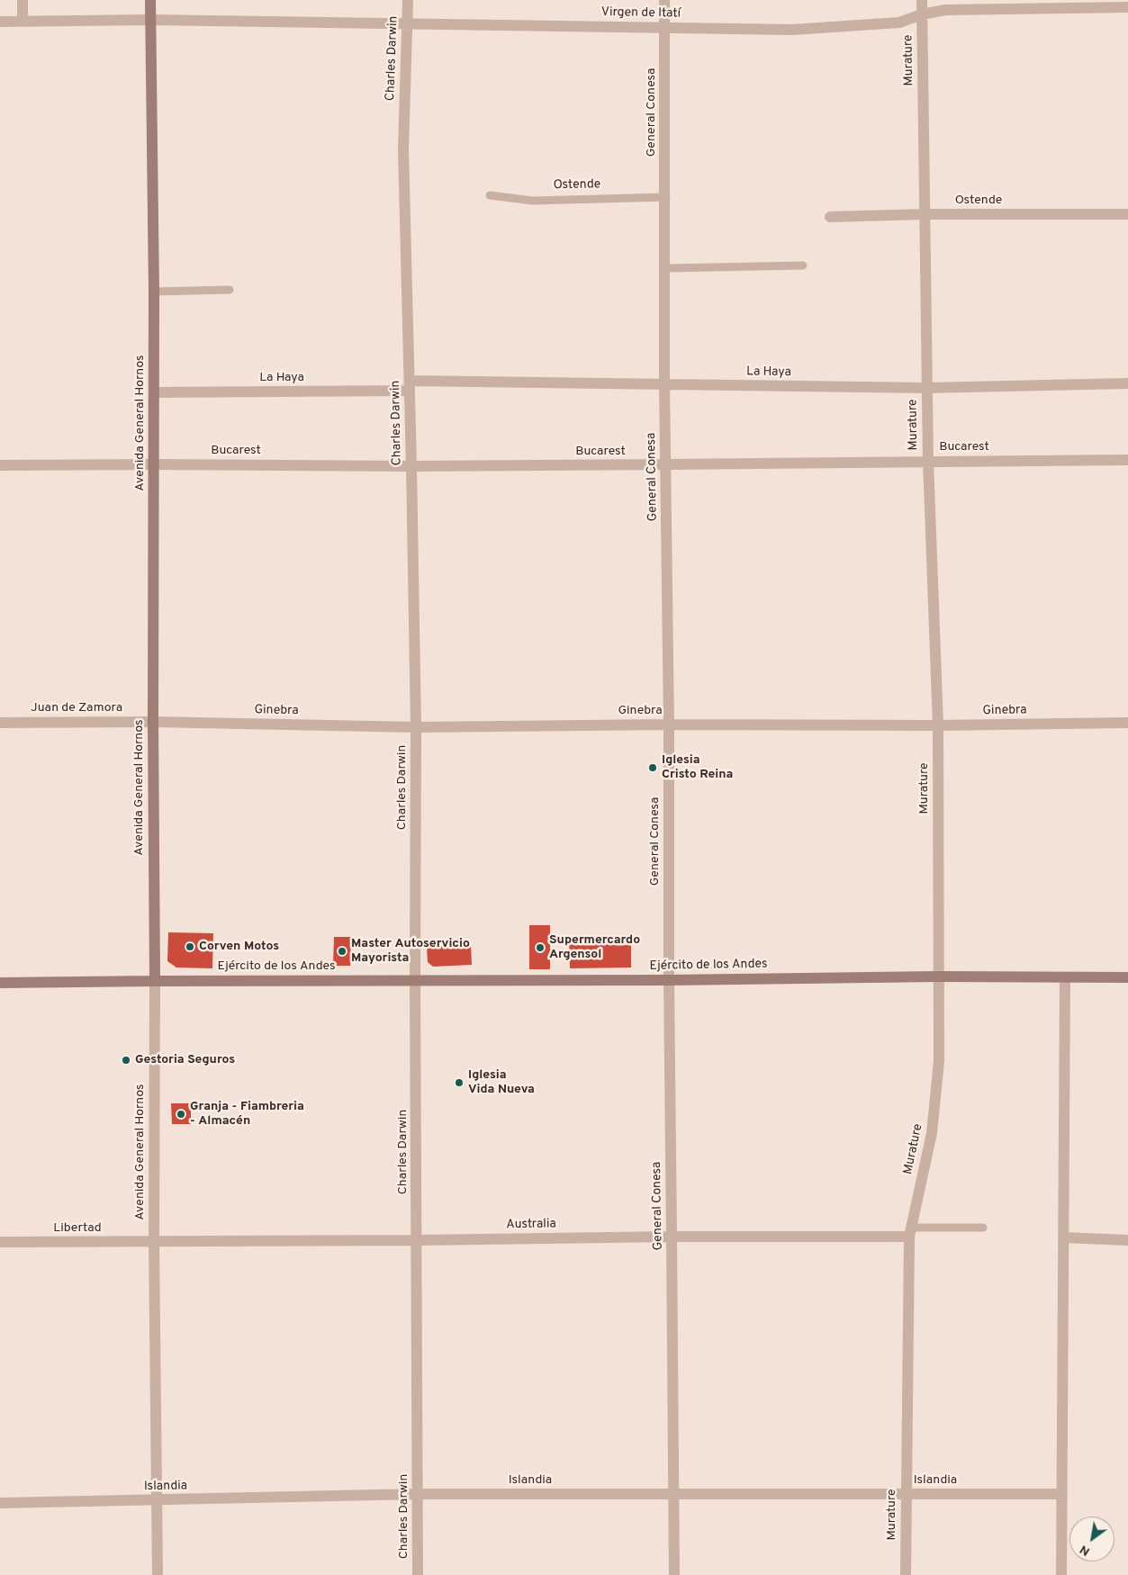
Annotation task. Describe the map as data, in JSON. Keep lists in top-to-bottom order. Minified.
{"streets":{"main road":["Avenida General Hornos","Ejército de los Andes"],"street":["Virgen de Itatí","Charles Darwin","Murature","General Conesa","Ostende","La Haya","Bucarest","Juan de Zamora","Ginebra","Australia","Libertad","Islandia"]},"crossings":[["Virgen de Itatí","Charles Darwin"],["Virgen de Itatí","Murature"],["Virgen de Itatí","General Conesa"],["Virgen de Itatí","Avenida General Hornos"],["Charles Darwin","La Haya"],["Charles Darwin","Bucarest"],["Charles Darwin","Ginebra"],["Charles Darwin","Ejército de los Andes"],["Charles Darwin","Australia"],["Charles Darwin","Islandia"],["Murature","Ostende"],["Murature","La Haya"],["Murature","Bucarest"],["Murature","Ginebra"],["Murature","Ejército de los Andes"],["Murature","Australia"],["Murature","Islandia"],["General Conesa","Ostende"],["General Conesa","La Haya"],["General Conesa","Bucarest"],["General Conesa","Ginebra"],["General Conesa","Ejército de los Andes"],["General Conesa","Australia"],["General Conesa","Islandia"],["La Haya","Avenida General Hornos"],["Avenida General Hornos","Bucarest"],["Avenida General Hornos","Juan de Zamora"],["Avenida General Hornos","Ginebra"],["Avenida General Hornos","Ejército de los Andes"],["Avenida General Hornos","Australia"],["Avenida General Hornos","Libertad"],["Avenida General Hornos","Islandia"],["Juan de Zamora","Ginebra"],["Australia","Libertad"]],"places":["Iglesia Cristo Reina","Corven Motos","Supermercardo Argensol","Master Autoservicio Mayorista","Gestoria Seguros","Iglesia Vida Nueva","Granja - Fiambreria - Almacén"],"north":"bottom left"}
